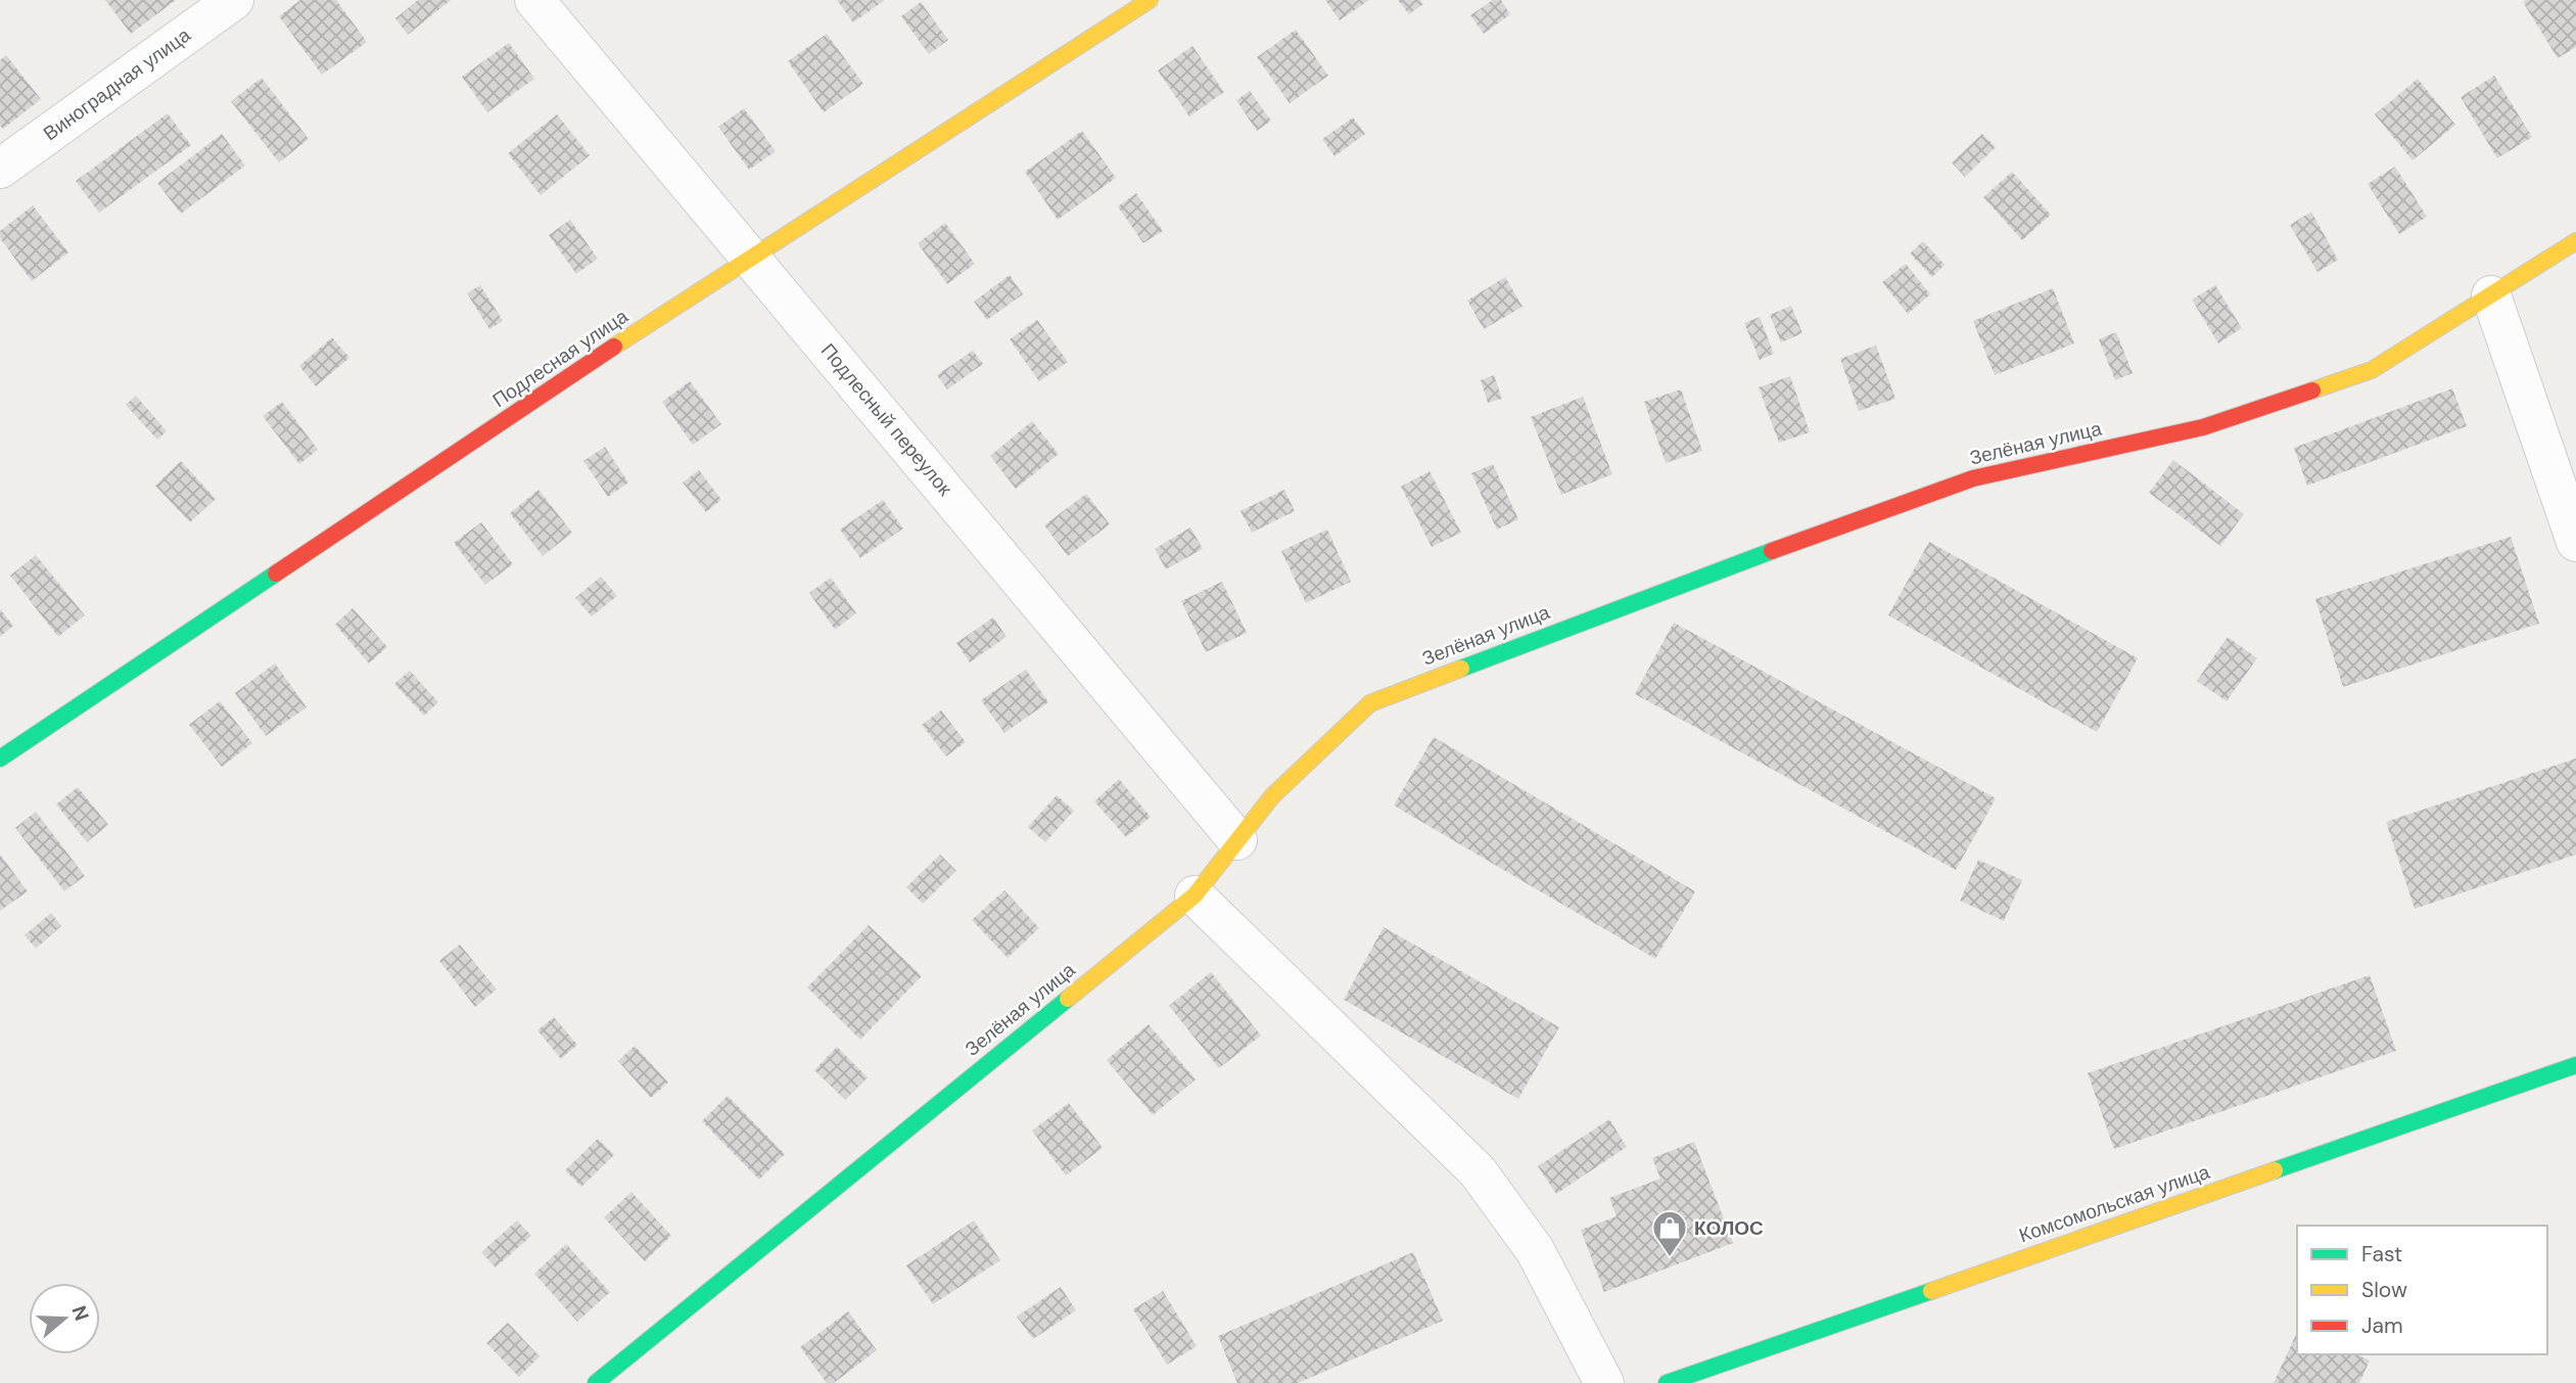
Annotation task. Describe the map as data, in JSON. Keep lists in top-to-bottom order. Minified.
{"streets":{"street":["Виноградная улица","Подлесная улица","Подлесный переулок","Зелёная улица","Комсомольская улица"]},"crossings":[["Подлесная улица","Подлесный переулок"],["Подлесный переулок","Зелёная улица"]],"places":{"shop":["КОЛОС"]},"legend":["Fast","Slow","Jam"],"north":"right"}
